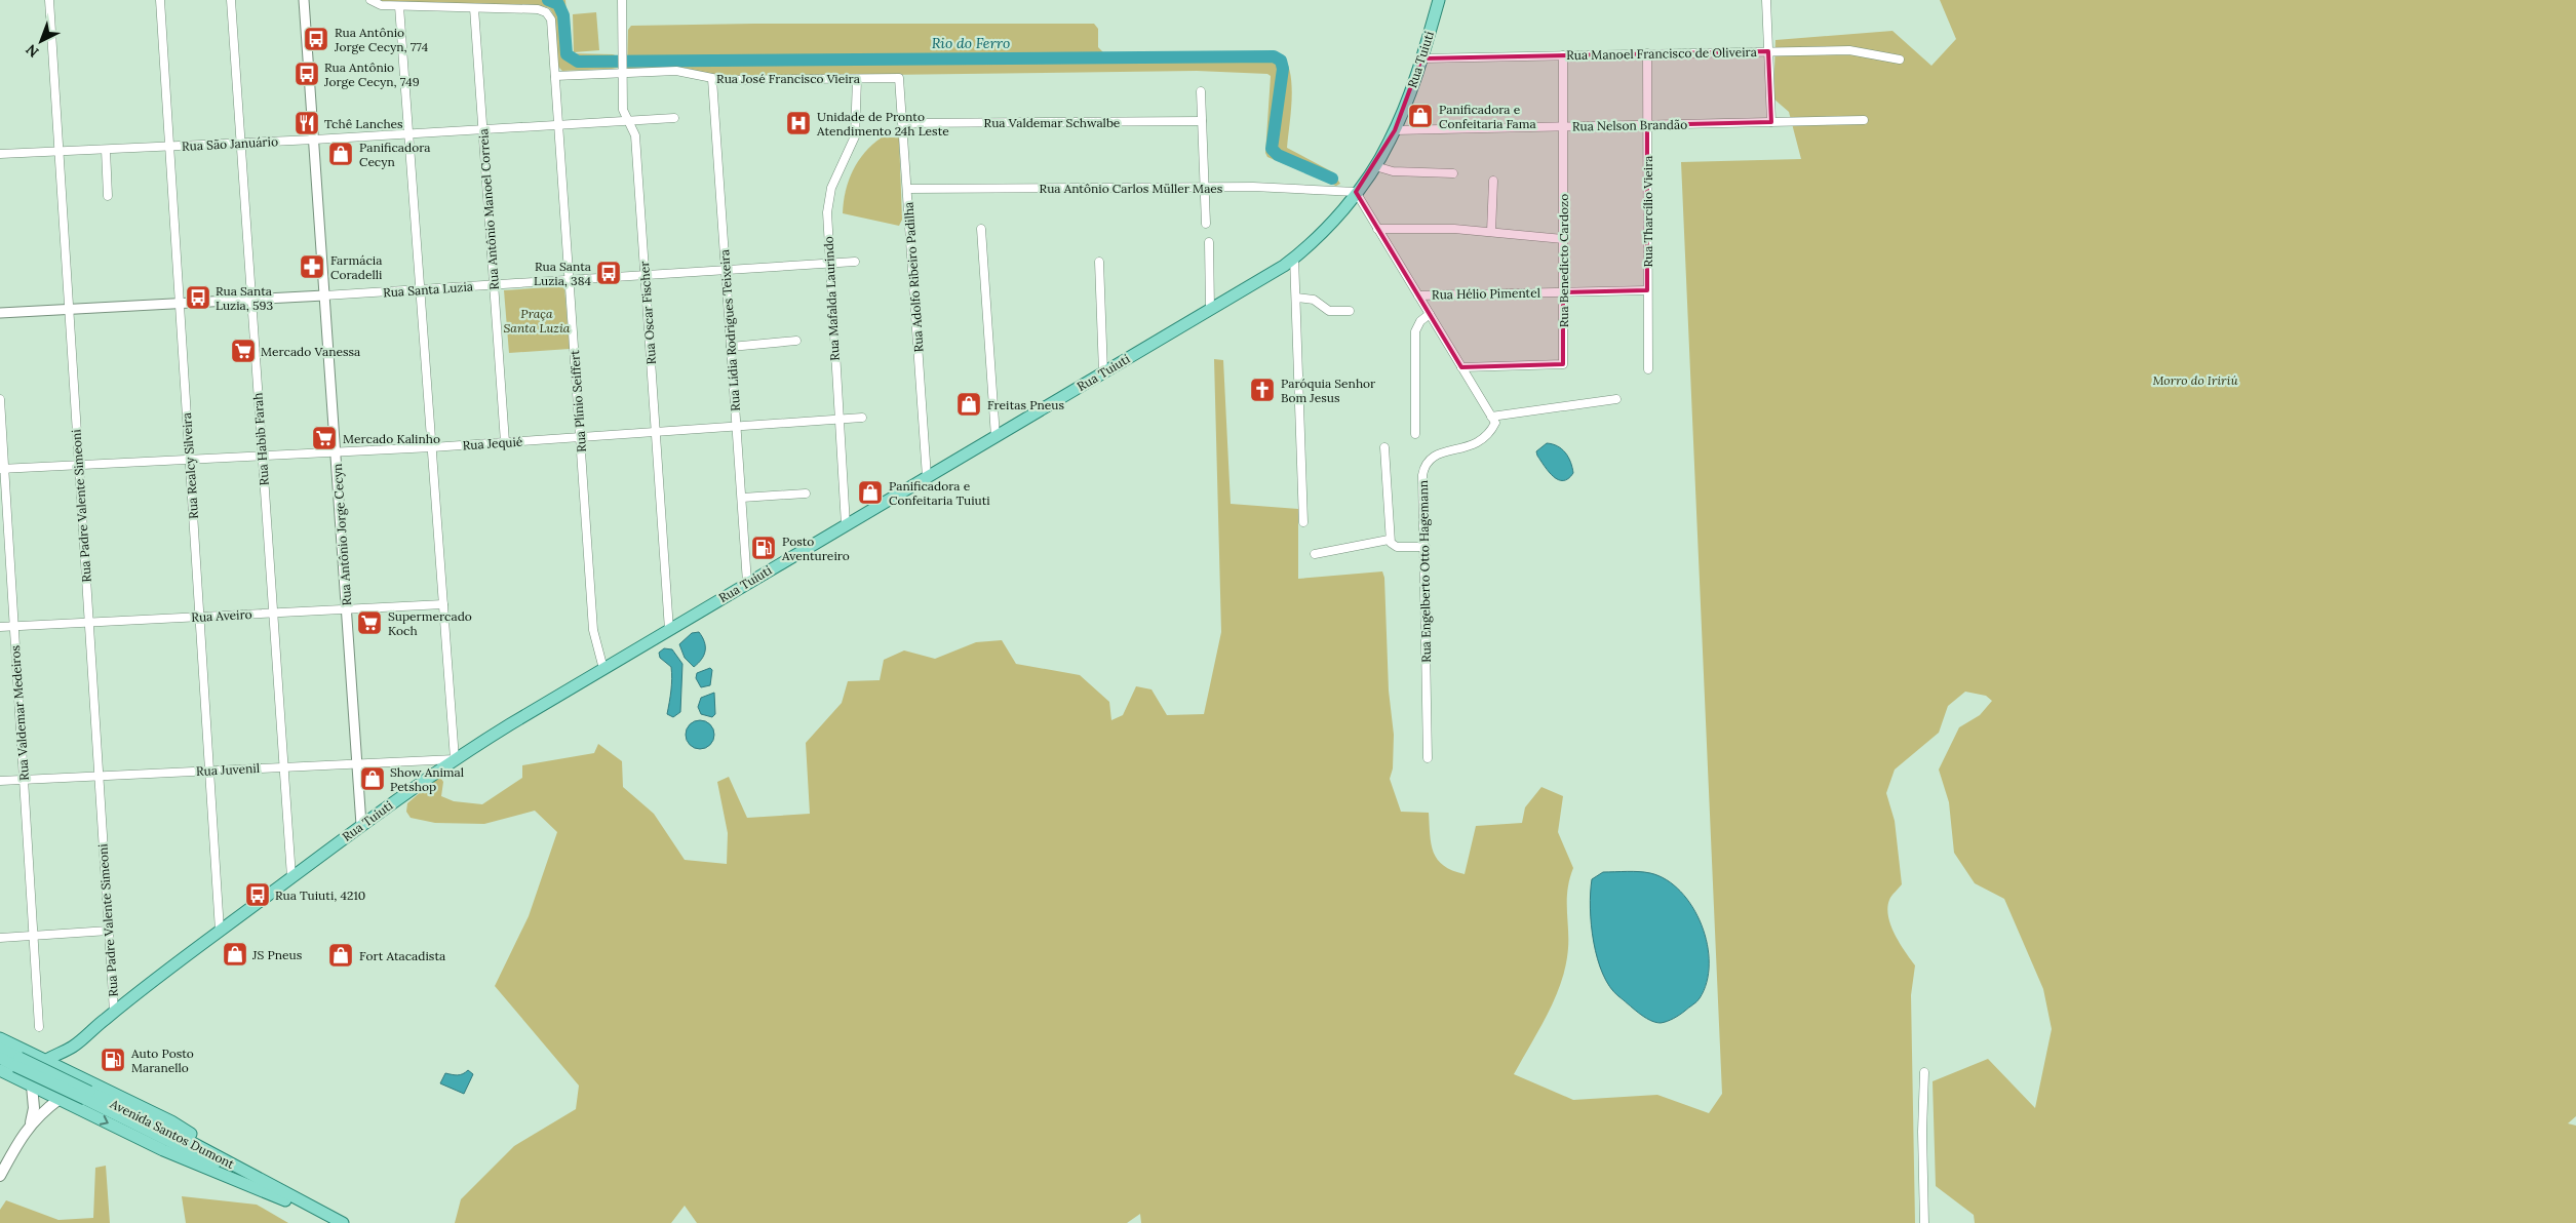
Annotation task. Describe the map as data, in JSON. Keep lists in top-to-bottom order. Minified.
{"streets":{"main road":["Rua Tuiuti","Avenida Santos Dumont"],"street":["Rua Manoel Francisco de Oliveira","Rua José Francisco Vieira","Rua Valdemar Schwalbe","Rua Nelson Brandão","Rua São Januário","Rua Antônio Carlos Müller Maes","Rua Antônio Manoel Correia","Rua Tharcílio Vieira","Rua Benedicto Cardozo","Rua Adolfo Ribeiro Padilha","Rua Santa Luzia","Rua Hélio Pimentel","Rua Mafalda Laurindo","Rua Oscar Fischer","Rua Lídia Rodrigues Teixeira","Rua Plínio Seiffert","Rua Habib Farah","Rua Jequié","Rua Realcy Silveira","Rua Padre Valente Simeoni","Rua Antônio Jorge Cecyn","Rua Engelberto Otto Hagemann","Rua Aveiro","Rua Valdemar Medeiros","Rua Juvenil"]},"crossings":[["Rua Manoel Francisco de Oliveira","Rua Tuiuti"],["Rua Manoel Francisco de Oliveira","Rua Tharcílio Vieira"],["Rua Manoel Francisco de Oliveira","Rua Benedicto Cardozo"],["Rua Tuiuti","Rua Nelson Brandão"],["Rua Tuiuti","Rua Antônio Carlos Müller Maes"],["Rua Tuiuti","Rua Adolfo Ribeiro Padilha"],["Rua Tuiuti","Rua Mafalda Laurindo"],["Rua Tuiuti","Rua Oscar Fischer"],["Rua Tuiuti","Rua Lídia Rodrigues Teixeira"],["Rua Tuiuti","Rua Plínio Seiffert"],["Rua Tuiuti","Rua Habib Farah"],["Rua Tuiuti","Rua Realcy Silveira"],["Rua Tuiuti","Rua Padre Valente Simeoni"],["Rua Tuiuti","Rua Antônio Jorge Cecyn"],["Rua Tuiuti","Rua Juvenil"],["Rua José Francisco Vieira","Rua Adolfo Ribeiro Padilha"],["Rua José Francisco Vieira","Rua Mafalda Laurindo"],["Rua José Francisco Vieira","Rua Oscar Fischer"],["Rua José Francisco Vieira","Rua Lídia Rodrigues Teixeira"],["Rua José Francisco Vieira","Rua Plínio Seiffert"],["Rua Valdemar Schwalbe","Rua Adolfo Ribeiro Padilha"],["Rua Nelson Brandão","Rua Tharcílio Vieira"],["Rua Nelson Brandão","Rua Benedicto Cardozo"],["Rua São Januário","Rua Antônio Manoel Correia"],["Rua São Januário","Rua Oscar Fischer"],["Rua São Januário","Rua Plínio Seiffert"],["Rua São Januário","Rua Habib Farah"],["Rua São Januário","Rua Realcy Silveira"],["Rua São Januário","Rua Padre Valente Simeoni"],["Rua São Januário","Rua Antônio Jorge Cecyn"],["Rua Antônio Carlos Müller Maes","Rua Adolfo Ribeiro Padilha"],["Rua Antônio Manoel Correia","Rua Santa Luzia"],["Rua Antônio Manoel Correia","Rua Plínio Seiffert"],["Rua Antônio Manoel Correia","Rua Jequié"],["Rua Tharcílio Vieira","Rua Hélio Pimentel"],["Rua Benedicto Cardozo","Rua Hélio Pimentel"],["Rua Santa Luzia","Rua Mafalda Laurindo"],["Rua Santa Luzia","Rua Oscar Fischer"],["Rua Santa Luzia","Rua Lídia Rodrigues Teixeira"],["Rua Santa Luzia","Rua Plínio Seiffert"],["Rua Santa Luzia","Rua Habib Farah"],["Rua Santa Luzia","Rua Realcy Silveira"],["Rua Santa Luzia","Rua Padre Valente Simeoni"],["Rua Santa Luzia","Rua Antônio Jorge Cecyn"],["Rua Mafalda Laurindo","Rua Jequié"],["Rua Oscar Fischer","Rua Jequié"],["Rua Lídia Rodrigues Teixeira","Rua Jequié"],["Rua Plínio Seiffert","Rua Jequié"],["Rua Habib Farah","Rua Jequié"],["Rua Habib Farah","Rua Aveiro"],["Rua Habib Farah","Rua Juvenil"],["Rua Jequié","Rua Realcy Silveira"],["Rua Jequié","Rua Padre Valente Simeoni"],["Rua Jequié","Rua Antônio Jorge Cecyn"],["Rua Jequié","Rua Valdemar Medeiros"],["Rua Realcy Silveira","Rua Aveiro"],["Rua Realcy Silveira","Rua Juvenil"],["Rua Padre Valente Simeoni","Rua Aveiro"],["Rua Padre Valente Simeoni","Rua Juvenil"],["Rua Antônio Jorge Cecyn","Rua Aveiro"],["Rua Antônio Jorge Cecyn","Rua Juvenil"],["Rua Aveiro","Rua Valdemar Medeiros"],["Rua Valdemar Medeiros","Rua Juvenil"]],"water":["Rio do Ferro"],"parks":["Praça Santa Luzia","Morro do Iririú"],"places":{"bus stop":["Rua Antônio Jorge Cecyn, 774","Rua Antônio Jorge Cecyn, 749","Rua Santa Luzia, 384","Rua Santa Luzia, 593","Rua Tuiuti, 4210"],"shop":["Panificadora e Confeitaria Fama","Panificadora Cecyn","Freitas Pneus","Panificadora e Confeitaria Tuiuti","Show Animal Petshop","JS Pneus","Fort Atacadista"],"restaurant":["Tchê Lanches"],"hospital":["Unidade de Pronto Atendimento 24h Leste"],"pharmacy":["Farmácia Coradelli"],"supermarket":["Mercado Vanessa","Mercado Kalinho","Supermercado Koch"],"church":["Paróquia Senhor Bom Jesus"],"fuel station":["Posto Aventureiro","Auto Posto Maranello"]},"north":"bottom left"}
